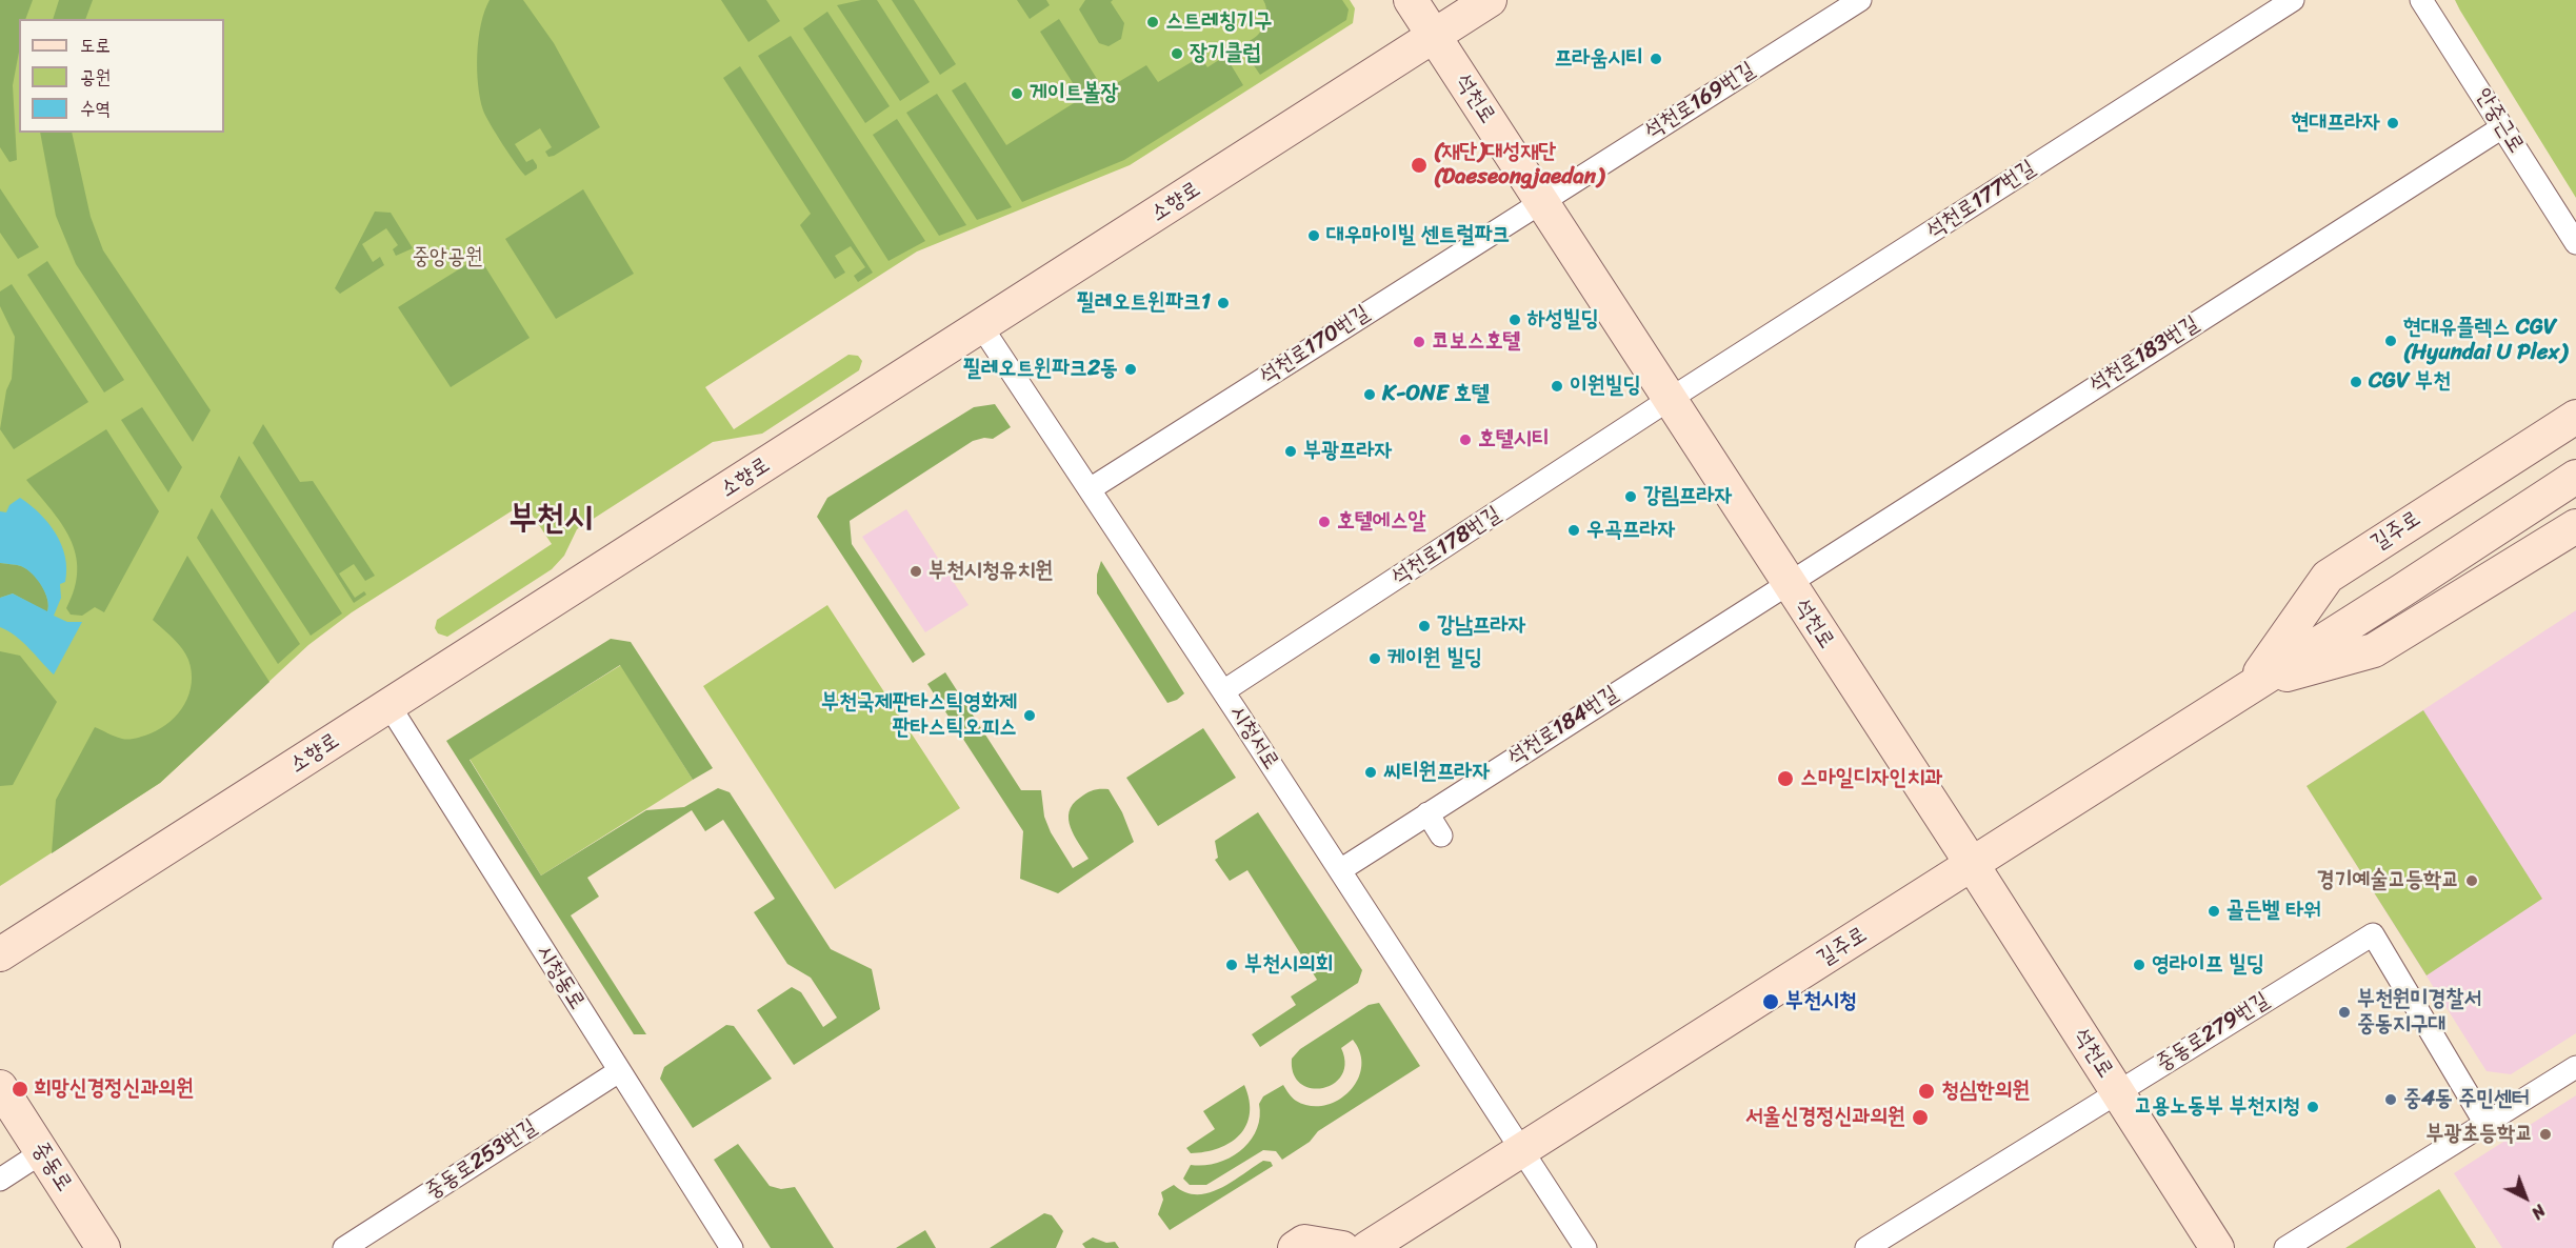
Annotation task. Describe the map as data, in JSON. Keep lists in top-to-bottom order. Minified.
{"streets":{"street":["석천로","석천로169번길","안중근로","석천로177번길","소향로","석천로170번길","석천로183번길","길주로","석천로178번길","석천로184번길","시청서로","시청동로","중동로279번길","중동로253번길","중동로"]},"crossings":[["석천로","석천로169번길"],["석천로","석천로177번길"],["석천로","소향로"],["석천로","석천로170번길"],["석천로","석천로183번길"],["석천로","길주로"],["석천로","석천로178번길"],["석천로","석천로184번길"],["석천로","중동로279번길"],["석천로169번길","석천로170번길"],["안중근로","석천로183번길"],["석천로177번길","석천로178번길"],["소향로","시청서로"],["소향로","시청동로"],["석천로170번길","시청서로"],["석천로183번길","석천로184번길"],["길주로","시청서로"],["석천로178번길","시청서로"],["석천로184번길","시청서로"],["시청동로","중동로253번길"]],"districts":["부천시"],"parks":["중앙공원"],"places":["스트레칭기구","장기클럽","프라움시티","게이트볼장","현대프라자","(재단)대성재단 (Daeseongjaedan)","대우마이빌 센트럴파크","필레오트윈파크1","하성빌딩","현대유플렉스 CGV (Hyundai U Plex)","코보스호텔","필레오트윈파크2동","CGV 부천","이원빌딩","K-ONE 호텔","호텔시티","부광프라자","강림프라자","호텔에스알","우곡프라자","부천시청유치원","강남프라자","케이원 빌딩","부천국제판타스틱영화제 판타스틱오피스","씨티원프라자","스마일디자인치과","경기예술고등학교","골든벨 타워","부천시의회","영라이프 빌딩","부천시청","부천원미경찰서 중동지구대","희망신경정신과의원","청심한의원","중4동 주민센터","고용노동부 부천지청","서울신경정신과의원","부광초등학교"],"legend":["도로","공원","수역"],"north":"bottom right"}
